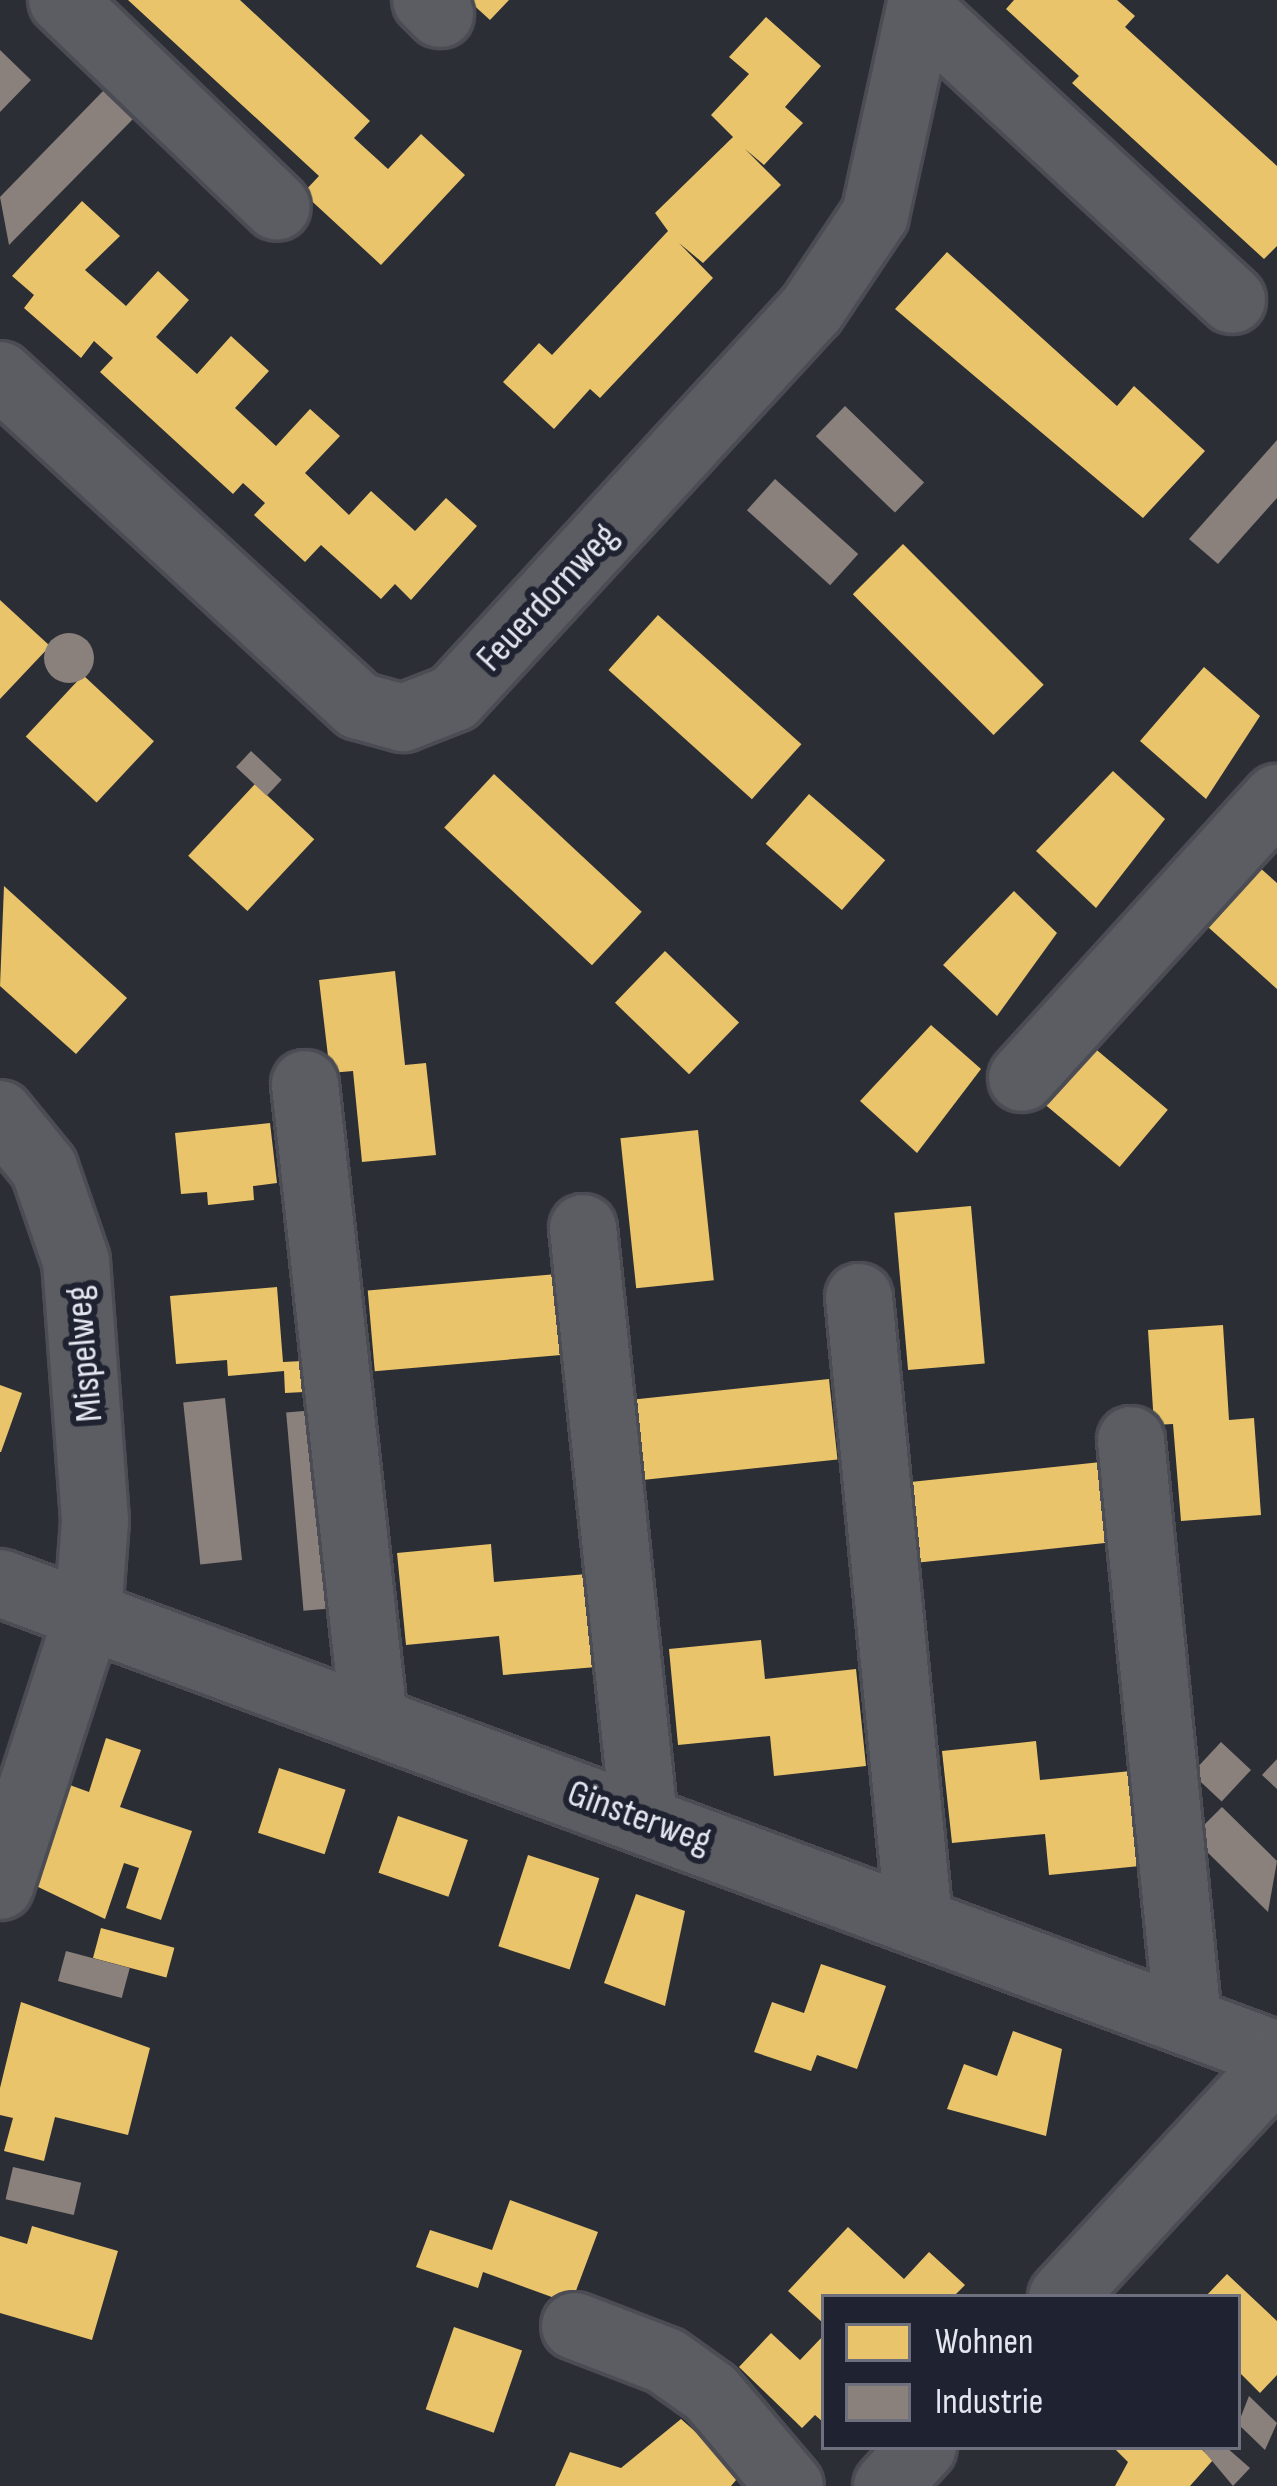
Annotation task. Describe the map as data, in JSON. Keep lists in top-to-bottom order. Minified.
{"streets":{"street":["Feuerdornweg","Mispelweg","Ginsterweg"]},"crossings":[["Mispelweg","Ginsterweg"]],"legend":["Wohnen","Industrie"]}
